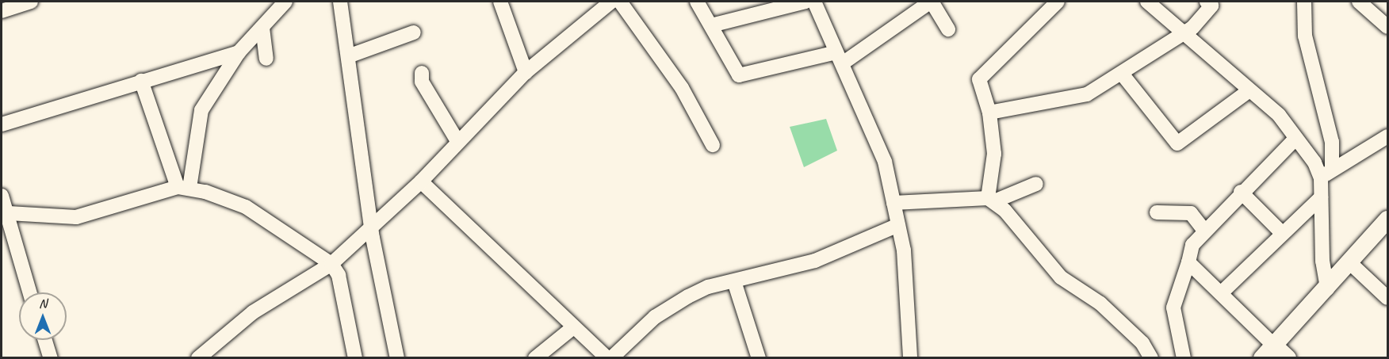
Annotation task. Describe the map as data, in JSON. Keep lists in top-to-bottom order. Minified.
{"north":"top"}
